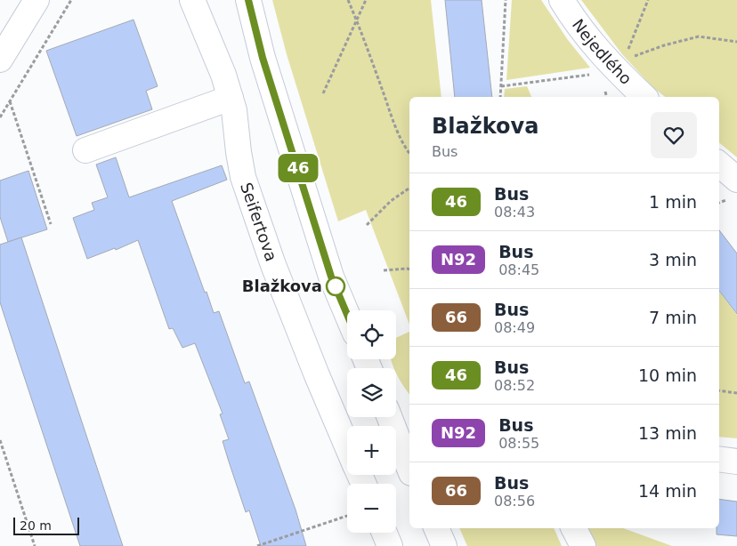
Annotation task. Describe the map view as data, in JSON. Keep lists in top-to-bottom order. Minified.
{"streets":{"street":["Nejedlého","Seifertova"]},"places":["Blažkova"],"lines":["bus line 46"],"scale_bar":"20 m","page":{"on_map":"46","heading":["Blažkova","Bus"],"list":[{"mark":"46","name":"Bus","note":"08:43","value":"1 min"},{"mark":"N92","name":"Bus","note":"08:45","value":"3 min"},{"mark":"66","name":"Bus","note":"08:49","value":"7 min"},{"mark":"46","name":"Bus","note":"08:52","value":"10 min"},{"mark":"N92","name":"Bus","note":"08:55","value":"13 min"},{"mark":"66","name":"Bus","note":"08:56","value":"14 min"}],"map_buttons":["+","−"],"scale":"20 m"}}
